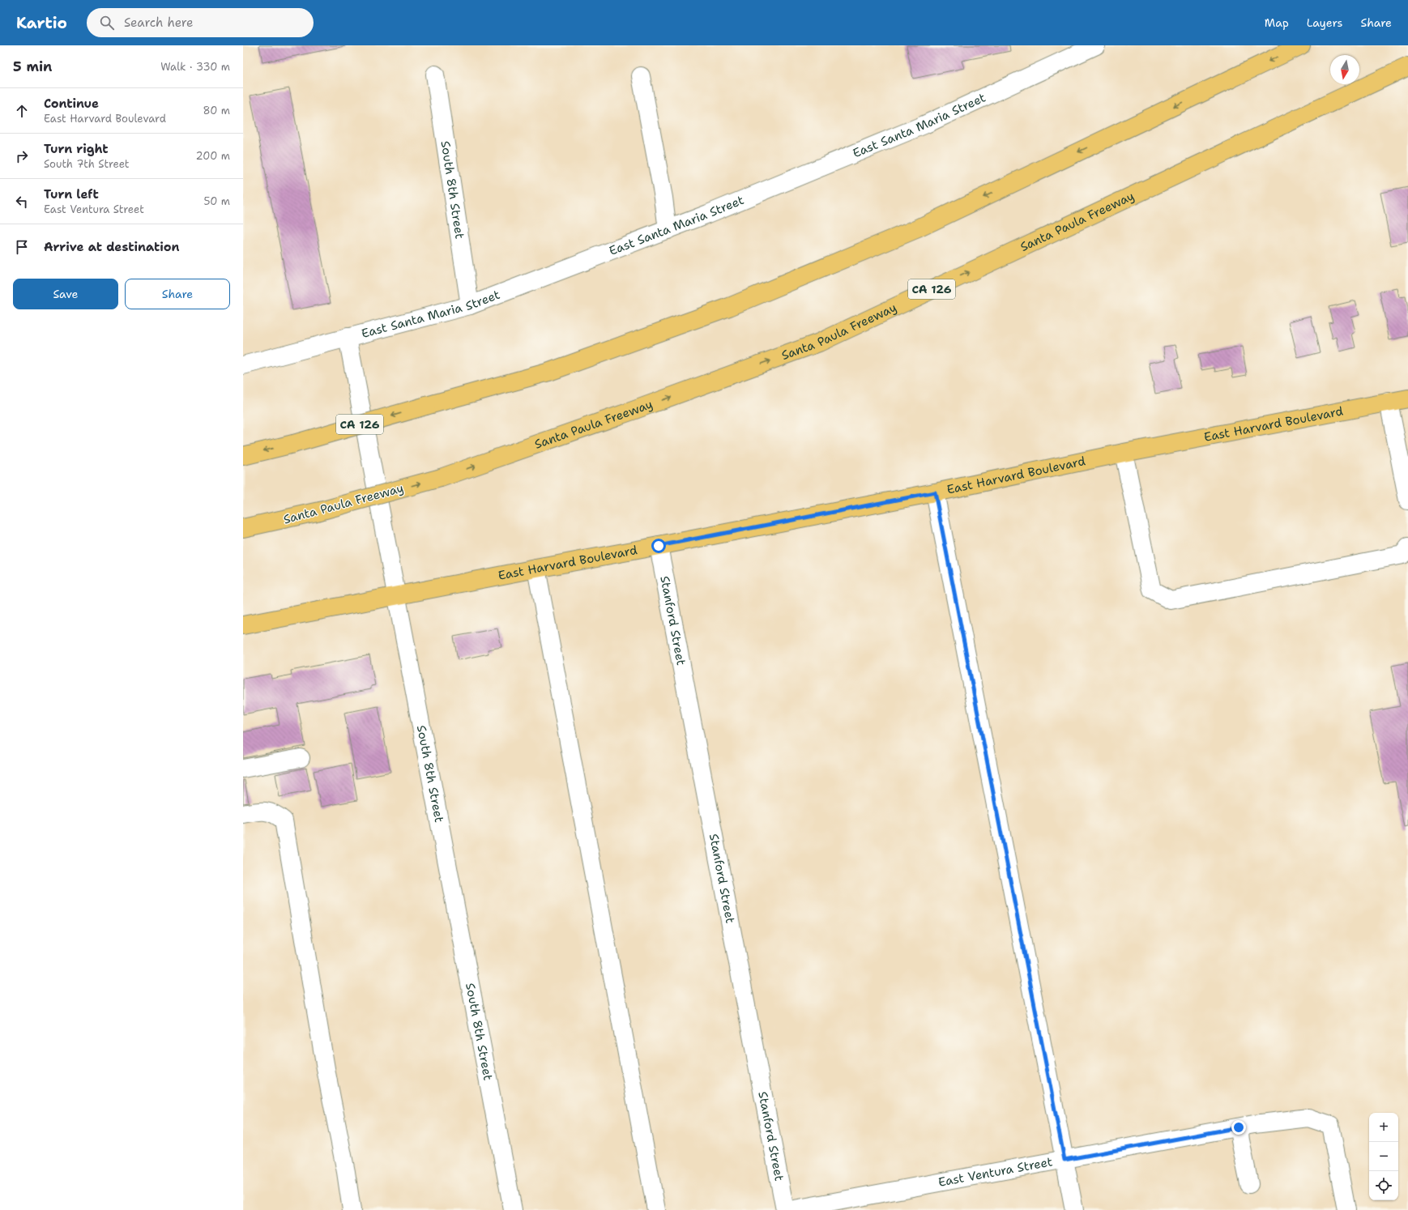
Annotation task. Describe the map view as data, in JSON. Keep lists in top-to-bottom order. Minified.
{"streets":{"main road":["Santa Paula Freeway","CA 126","East Harvard Boulevard"],"street":["East Santa Maria Street","South 8th Street","Stanford Street","East Ventura Street"]},"crossings":[["East Santa Maria Street","South 8th Street"],["South 8th Street","East Harvard Boulevard"],["East Harvard Boulevard","Stanford Street"]],"north":"bottom","page":{"header":"Kartio","search":"Search here","nav":["Map","Layers","Share"],"heading":["5 min","Walk · 330 m"],"list":[["Continue","East Harvard Boulevard","80 m"],["Turn right","South 7th Street","200 m"],["Turn left","East Ventura Street","50 m"],"Arrive at destination"],"buttons":["Save","Share"],"map_buttons":["+","−"]}}
